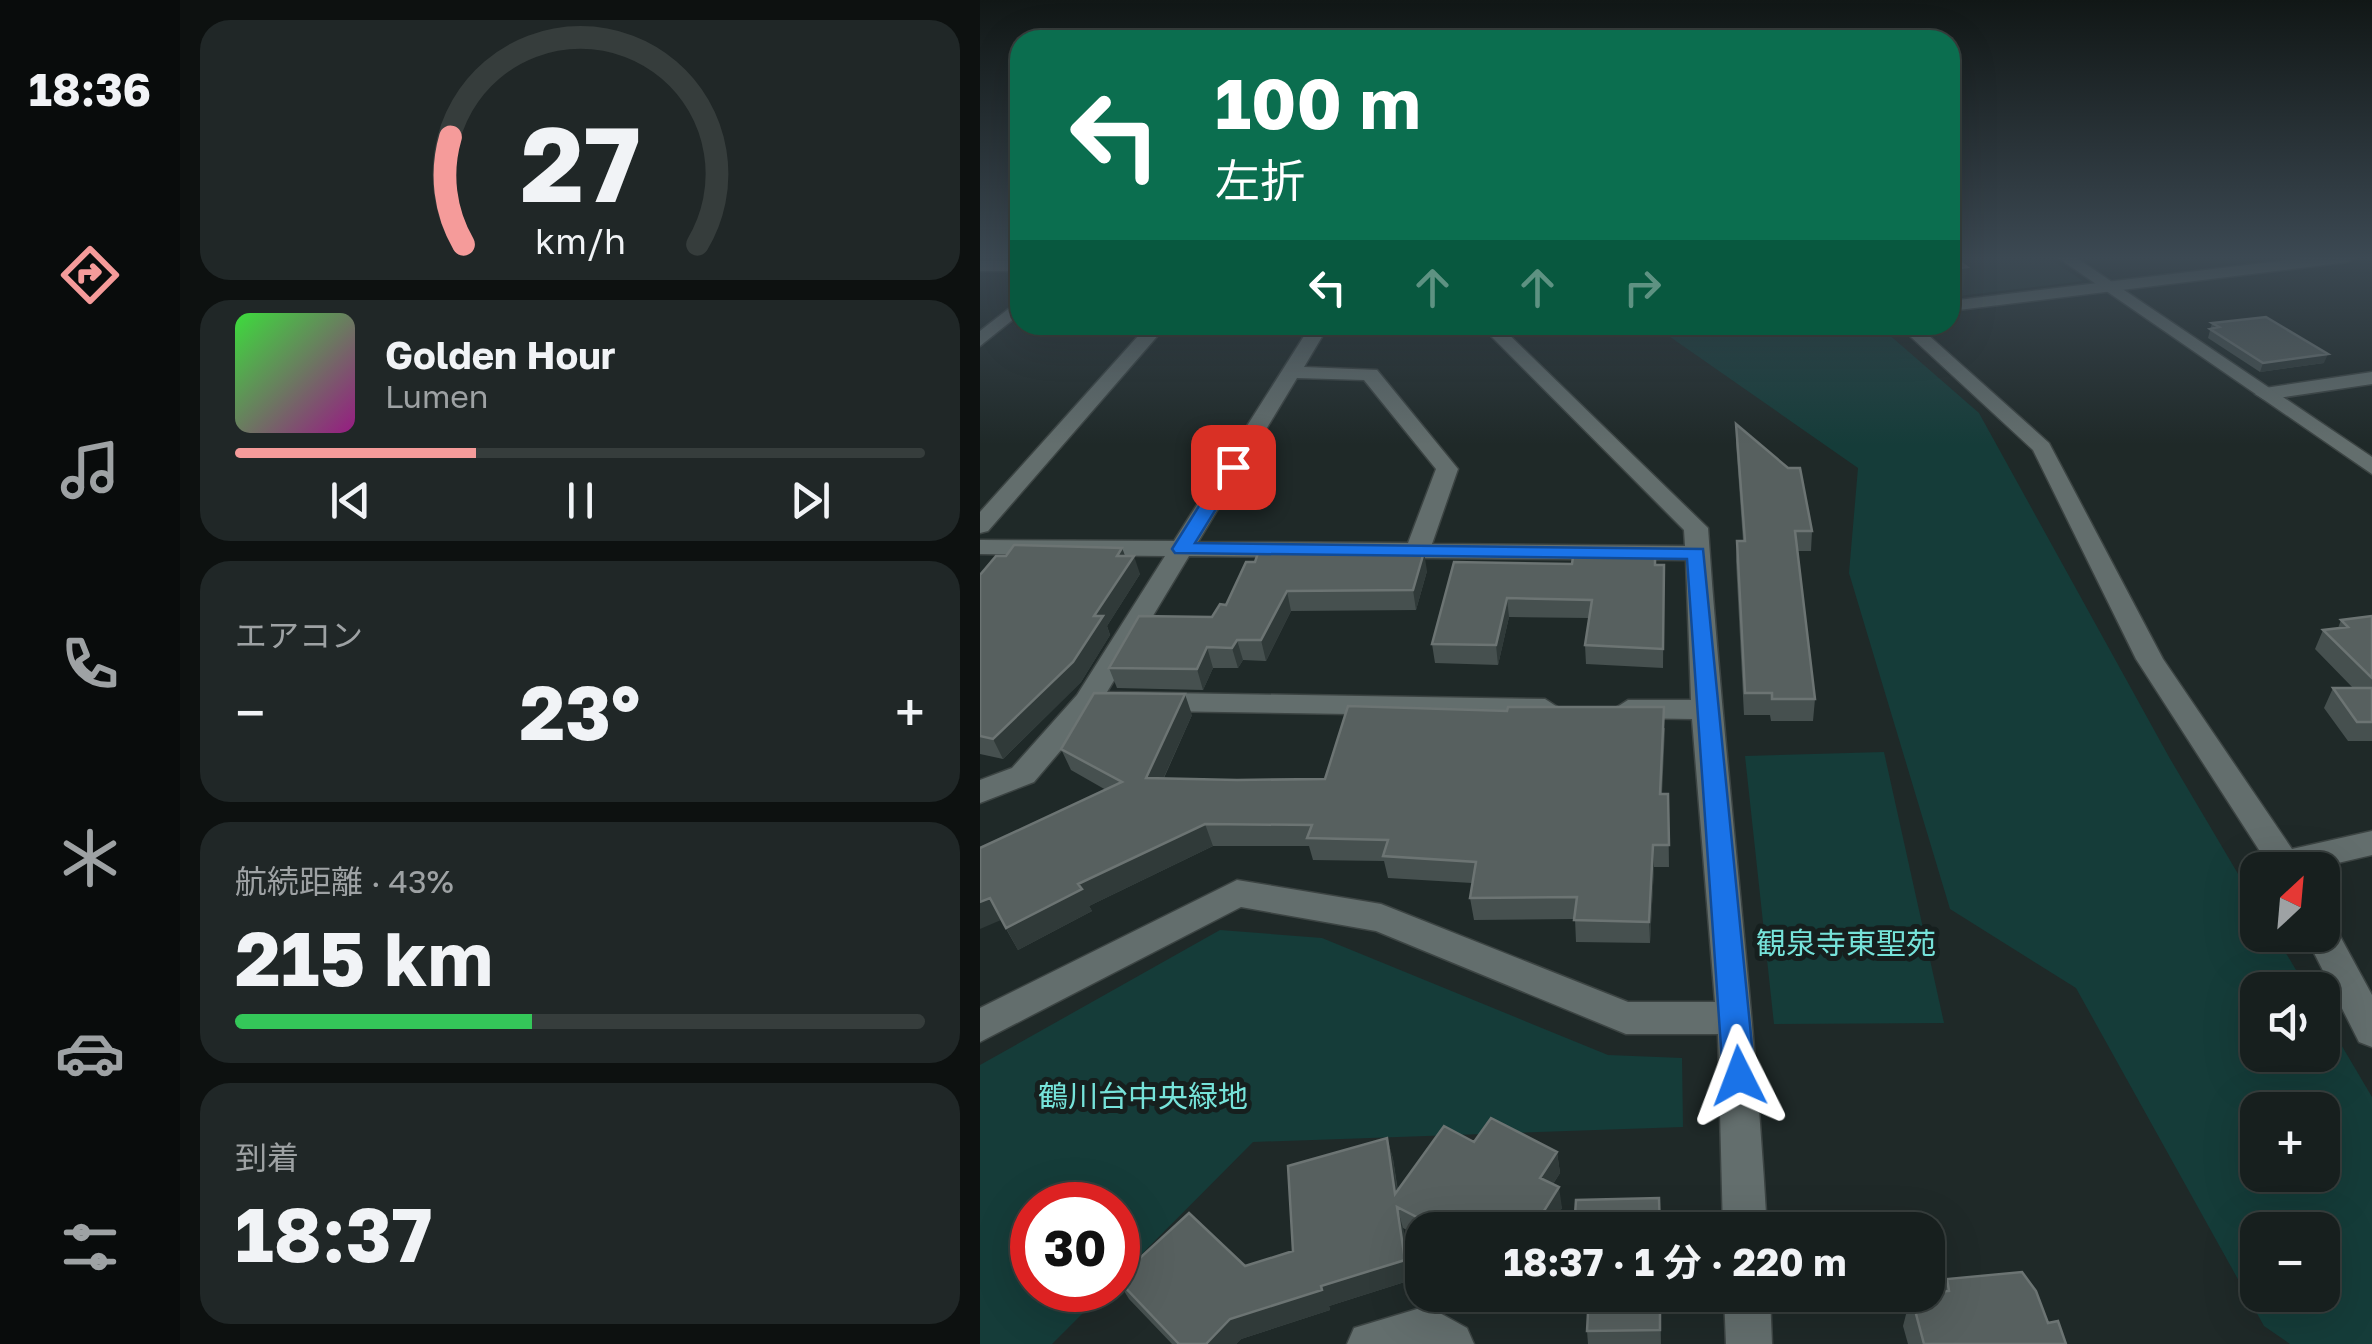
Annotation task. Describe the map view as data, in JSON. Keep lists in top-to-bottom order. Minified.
{"parks":["観泉寺東聖苑","鶴川台中央緑地"],"north":"top right","page":{"tabs":"18:36","turn":["100 m","左折"],"song":["Golden Hour","Lumen"],"tile":["エアコン",["航続距離 · 43%","215 km"],["到着","18:37"]],"heat":["−","23°","+"],"map_buttons":["+","−"],"limit":"30","trip":"18:37 · 1 分 · 220 m","gauge":["27","km/h"]}}
